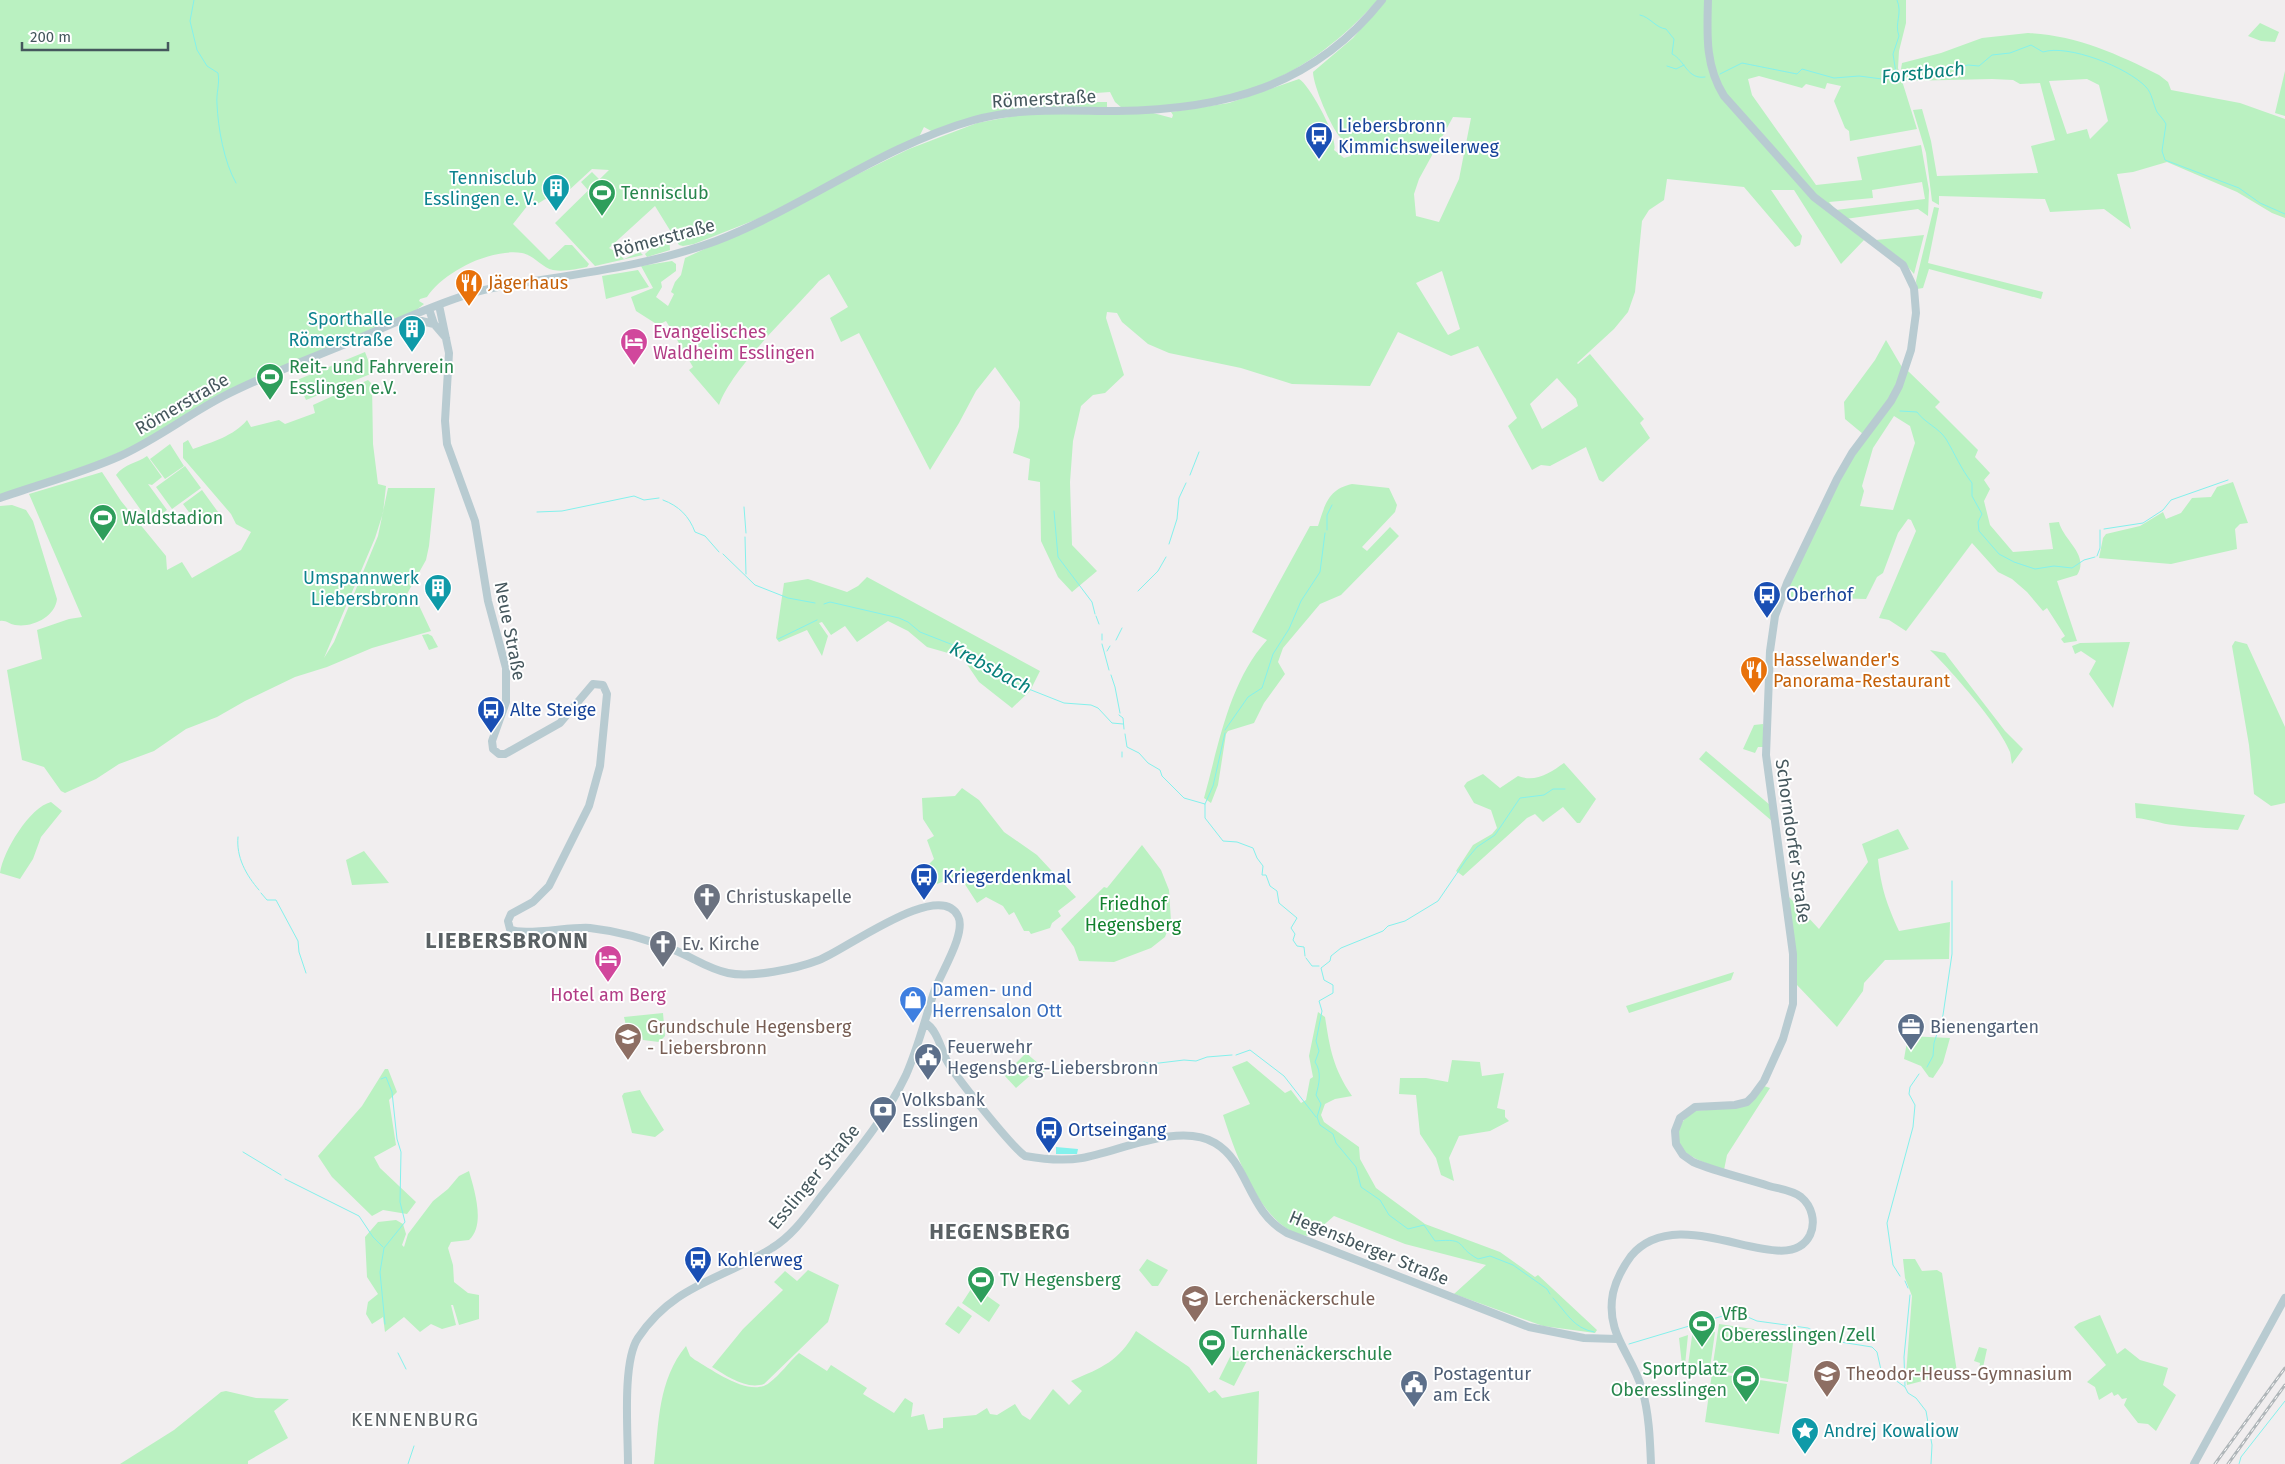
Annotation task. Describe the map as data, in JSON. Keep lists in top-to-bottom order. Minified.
{"streets":{"street":["Römerstraße","Neue Straße","Schorndorfer Straße","Esslinger Straße","Hegensberger Straße"]},"crossings":[["Römerstraße","Neue Straße"],["Neue Straße","Esslinger Straße"],["Schorndorfer Straße","Hegensberger Straße"],["Esslinger Straße","Hegensberger Straße"]],"districts":["LIEBERSBRONN","HEGENSBERG","KENNENBURG"],"water":["Forstbach","Krebsbach"],"parks":["Friedhof Hegensberg"],"places":{"bus stop":["Liebersbronn Kimmichsweilerweg","Oberhof","Alte Steige","Kriegerdenkmal","Ortseingang","Kohlerweg"],"building":["Tennisclub Esslingen e. V.","Sporthalle Römerstraße","Umspannwerk Liebersbronn"],"sports":["Tennisclub","Reit- und Fahrverein Esslingen e.V.","Waldstadion","TV Hegensberg","VfB Oberesslingen/Zell","Turnhalle Lerchenäckerschule","Sportplatz Oberesslingen"],"restaurant":["Jägerhaus","Hasselwander's Panorama-Restaurant"],"hotel":["Evangelisches Waldheim Esslingen","Hotel am Berg"],"church":["Christuskapelle","Ev. Kirche"],"shop":["Damen- und Herrensalon Ott"],"office":["Bienengarten"],"school or university":["Grundschule Hegensberg - Liebersbronn","Lerchenäckerschule","Theodor-Heuss-Gymnasium"],"public building":["Feuerwehr Hegensberg-Liebersbronn","Postagentur am Eck"],"bank":["Volksbank Esslingen"],"place":["Andrej Kowaliow"]},"scale_bar":"200 m"}
